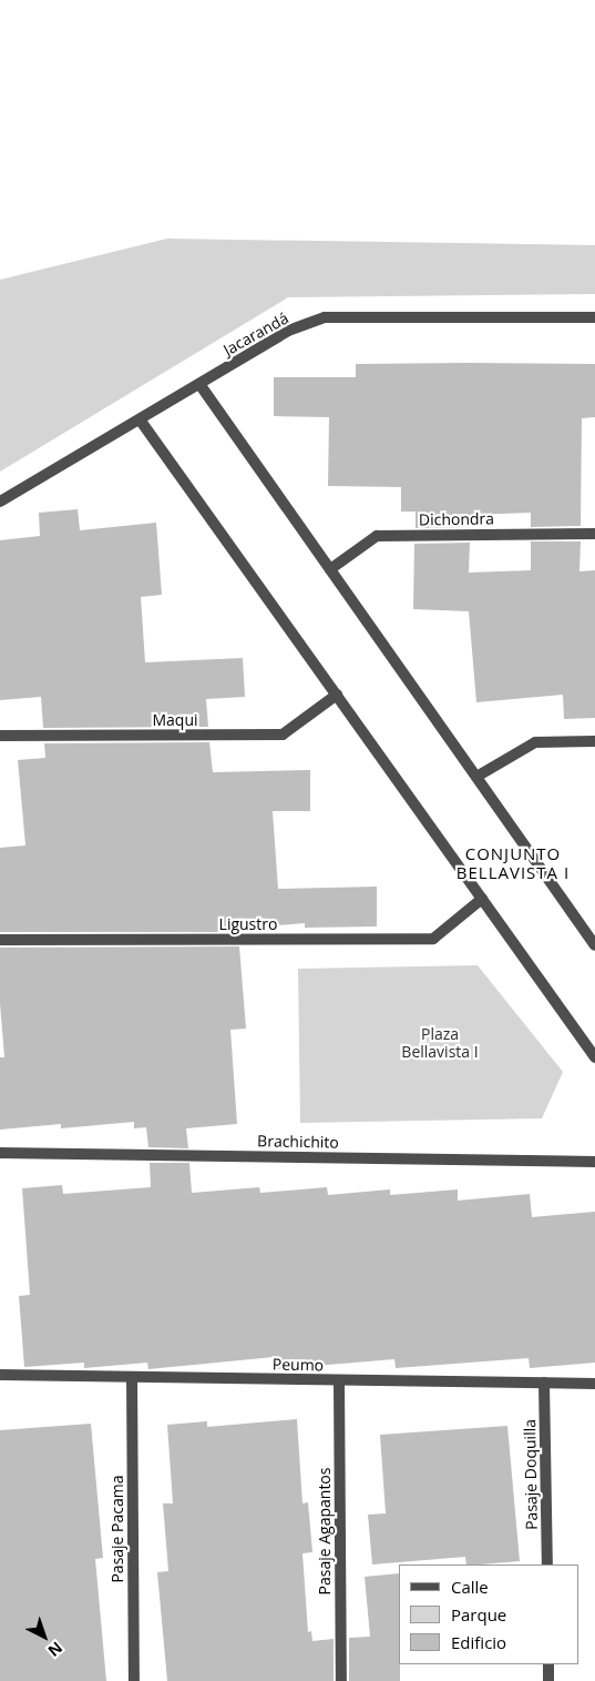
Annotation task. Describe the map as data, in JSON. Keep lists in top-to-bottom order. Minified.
{"streets":{"street":["Jacarandá","Dichondra","Maqui","Ligustro","Brachichito","Peumo","Pasaje Doquilla","Pasaje Pacama","Pasaje Agapantos"]},"crossings":[["Peumo","Pasaje Doquilla"],["Peumo","Pasaje Pacama"],["Peumo","Pasaje Agapantos"]],"districts":["CONJUNTO BELLAVISTA I"],"parks":["Plaza Bellavista I"],"legend":["Calle","Parque","Edificio"],"north":"bottom right"}
